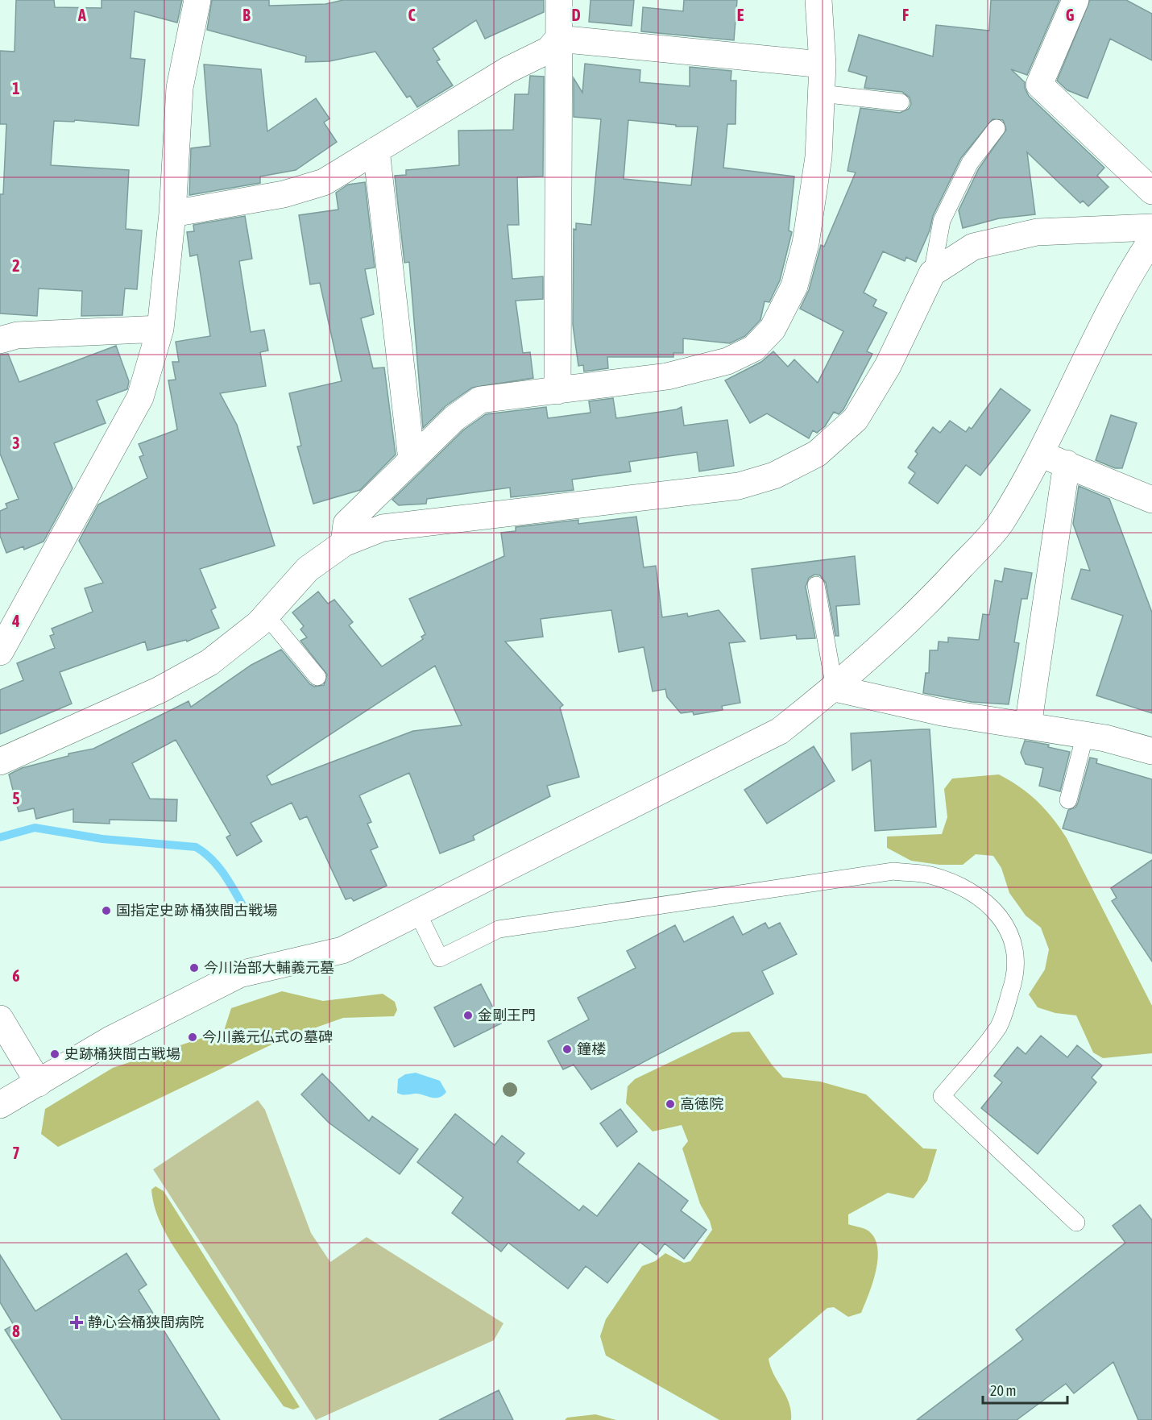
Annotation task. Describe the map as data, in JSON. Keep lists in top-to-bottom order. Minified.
{"places":{"other":["国指定史跡 桶狭間古戦場","今川治部大輔義元墓","金剛王門","今川義元仏式の墓碑","鐘楼","史跡桶狭間古戦場","高徳院"],"health":["静心会桶狭間病院"]},"scale_bar":"20 m","grid":{"columns":["A","B","C","D","E","F","G"],"rows":["1","2","3","4","5","6","7","8"]}}
